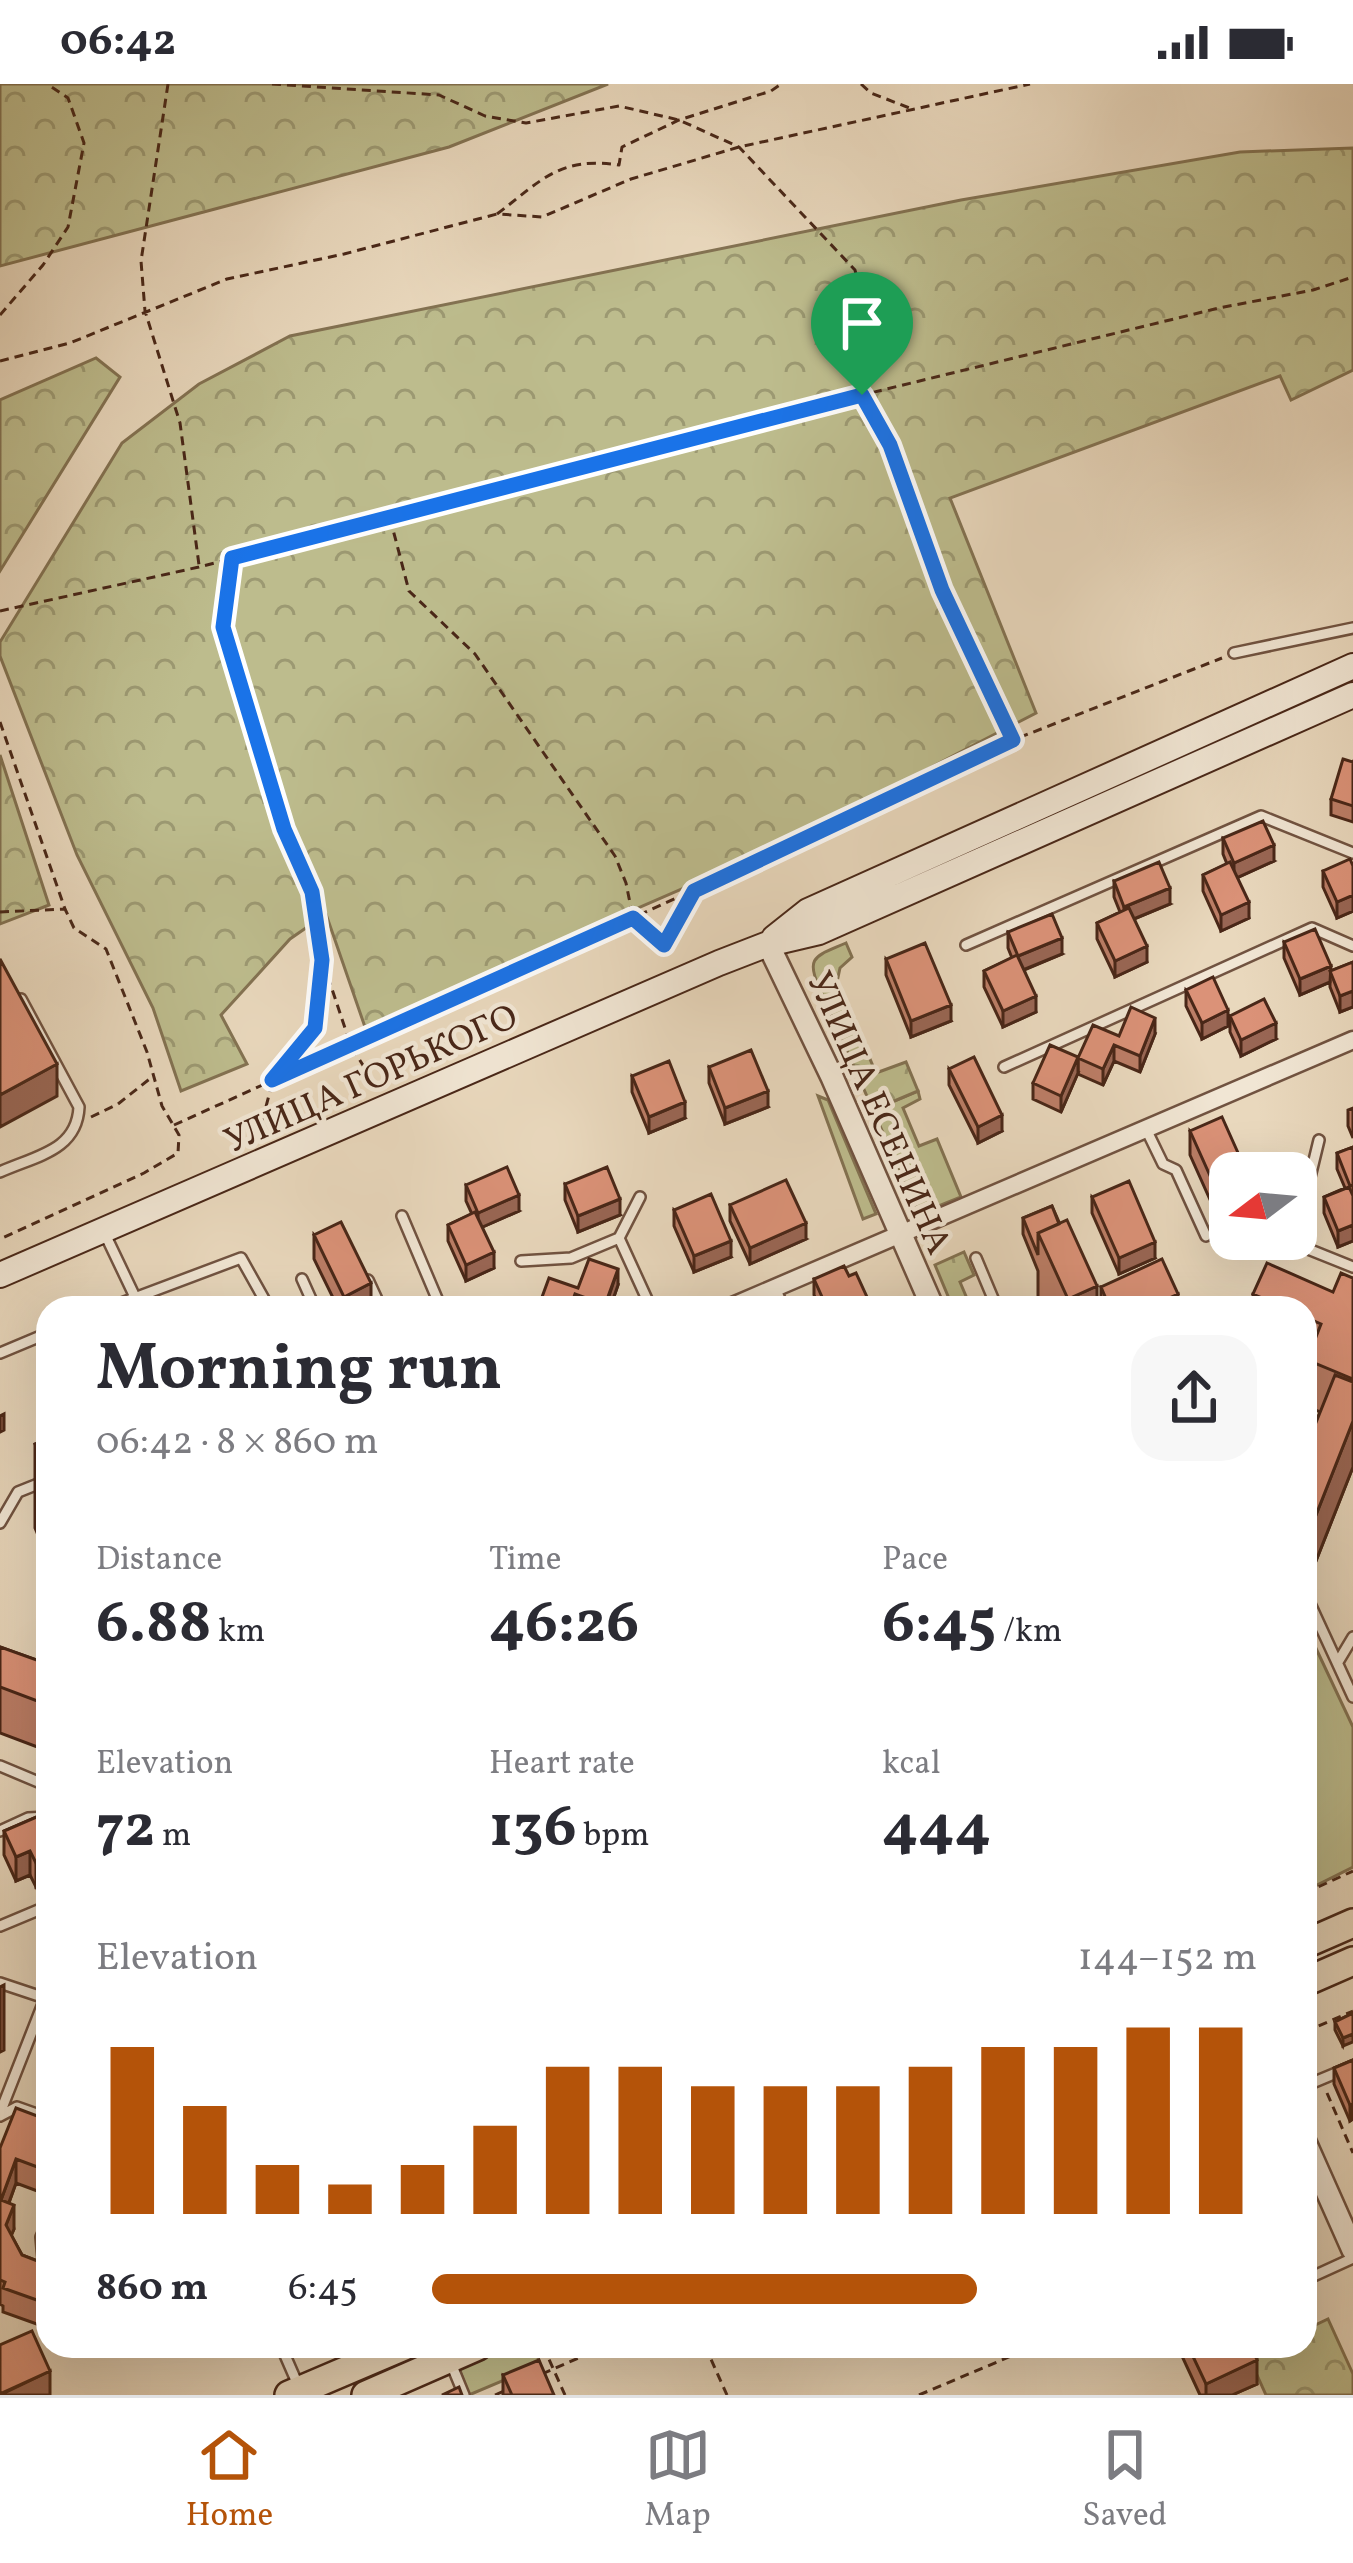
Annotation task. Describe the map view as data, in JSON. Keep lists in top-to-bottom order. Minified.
{"streets":{"main road":["УЛИЦА ГОРЬКОГО"],"street":["УЛИЦА ЕСЕНИНА"]},"crossings":[["УЛИЦА ГОРЬКОГО","УЛИЦА ЕСЕНИНА"]],"north":"left","page":{"status":"06:42","heading":["Morning run","06:42 · 8 × 860 m"],"stats":[["Distance","6.88 km"],["Time","46:26"],["Pace","6:45 /km"],["Elevation","72 m"],["Heart rate","136 bpm"],["kcal","444"]],"chart":["Elevation","144–152 m"],"list":[{"name":"860 m","note":"6:45"}],"tabs":["Home","Map","Saved"]}}
